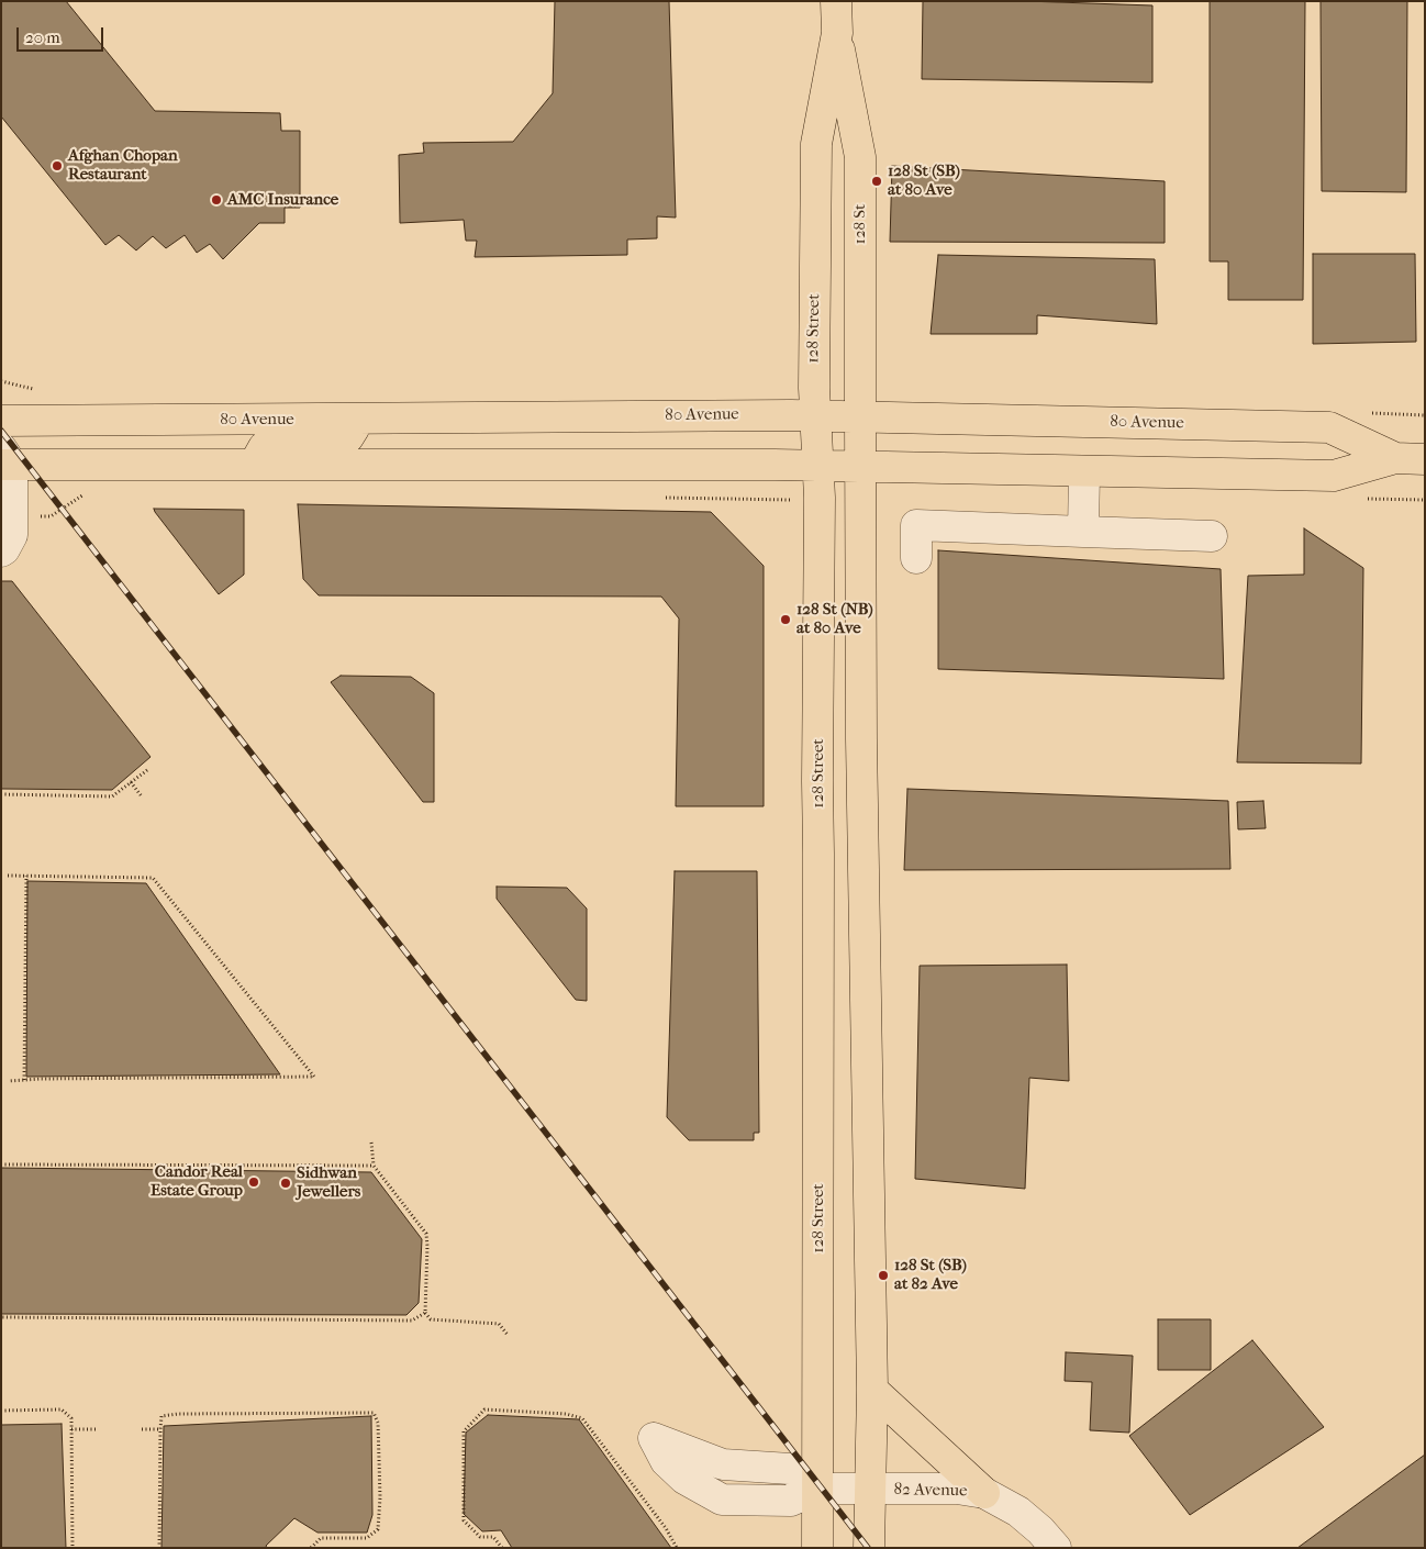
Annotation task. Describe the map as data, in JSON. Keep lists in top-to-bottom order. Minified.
{"streets":{"main road":["128 St","128 Street","80 Avenue"],"street":["82 Avenue"]},"crossings":[["128 St","128 Street"],["128 St","80 Avenue"],["128 Street","80 Avenue"],["128 Street","82 Avenue"]],"places":["Afghan Chopan Restaurant","128 St (SB) at 80 Ave","AMC Insurance","128 St (NB) at 80 Ave","Candor Real Estate Group","Sidhwan Jewellers","128 St (SB) at 82 Ave"],"scale_bar":"20 m"}
